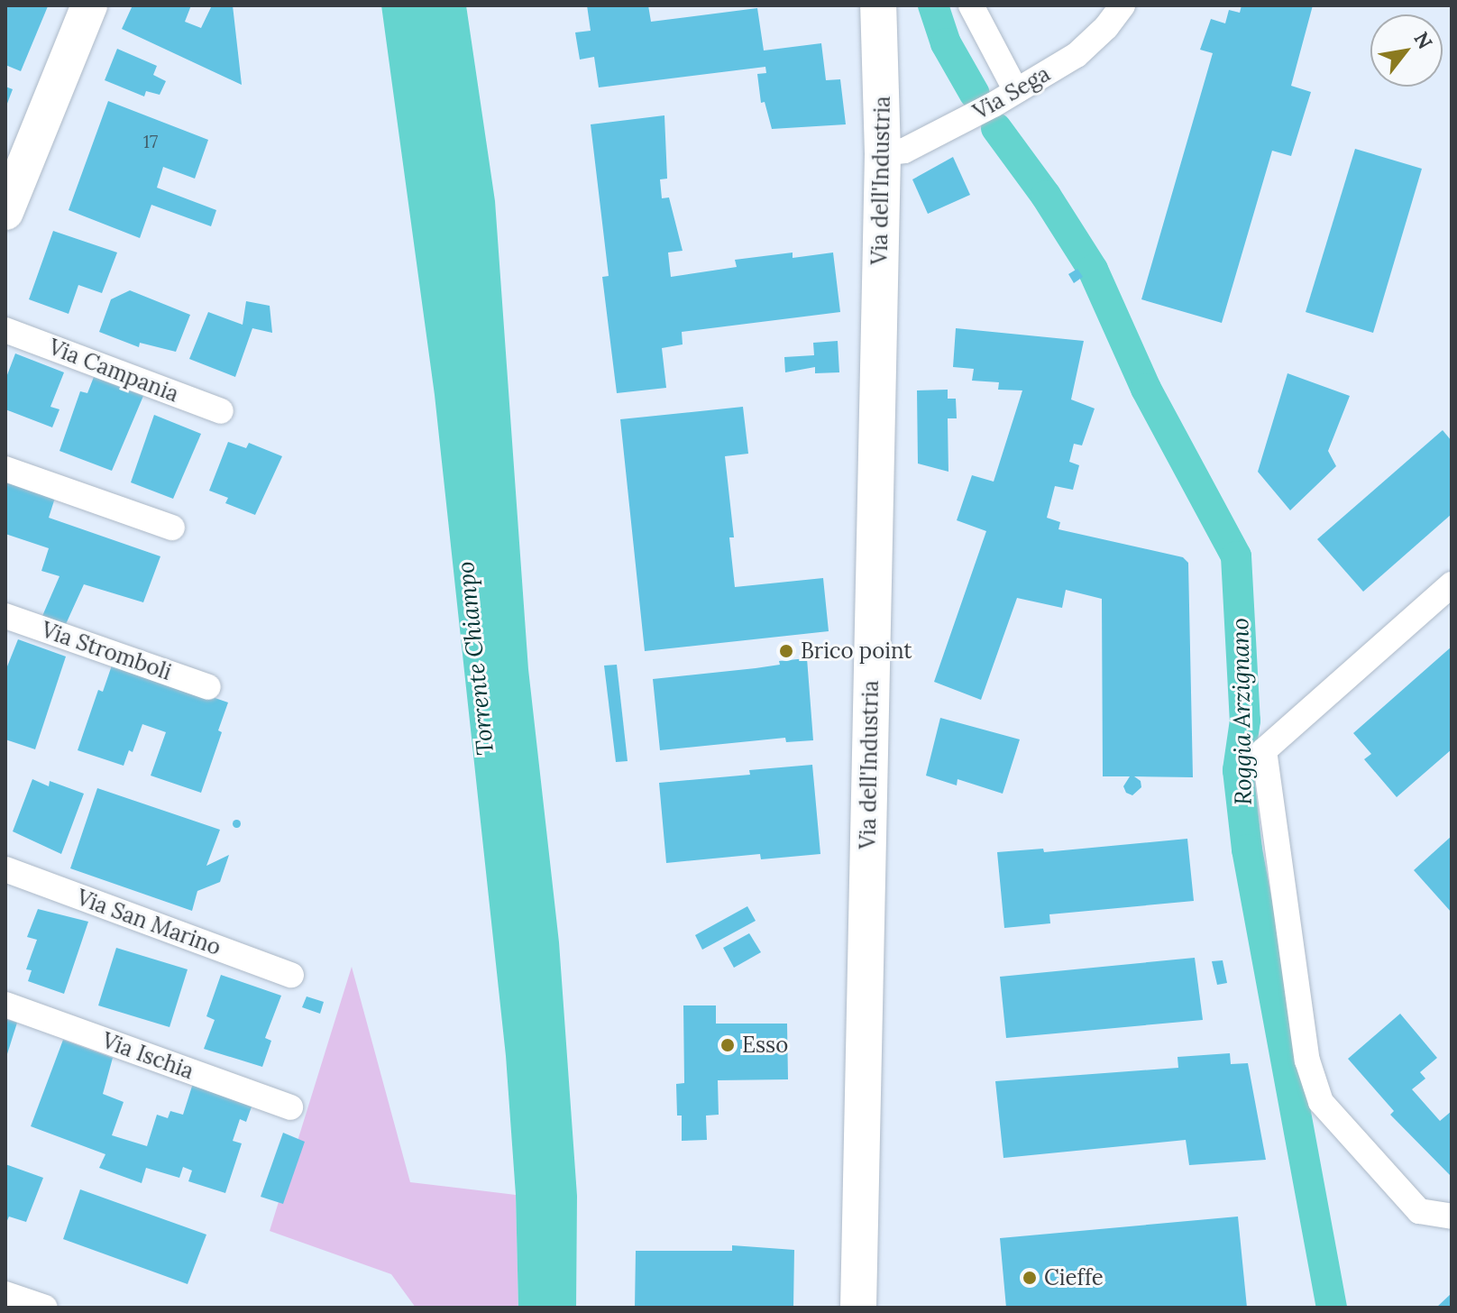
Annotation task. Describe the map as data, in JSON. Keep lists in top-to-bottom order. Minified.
{"streets":{"main road":["Via dell'Industria"],"street":["Via Sega","Via Campania","Via Stromboli","Via San Marino","Via Ischia"]},"crossings":[["Via Sega","Via dell'Industria"]],"water":["Torrente Chiampo","Roggia Arzignano"],"places":["Brico point","Esso","Cieffe"],"house_numbers":["17"],"north":"top right"}
